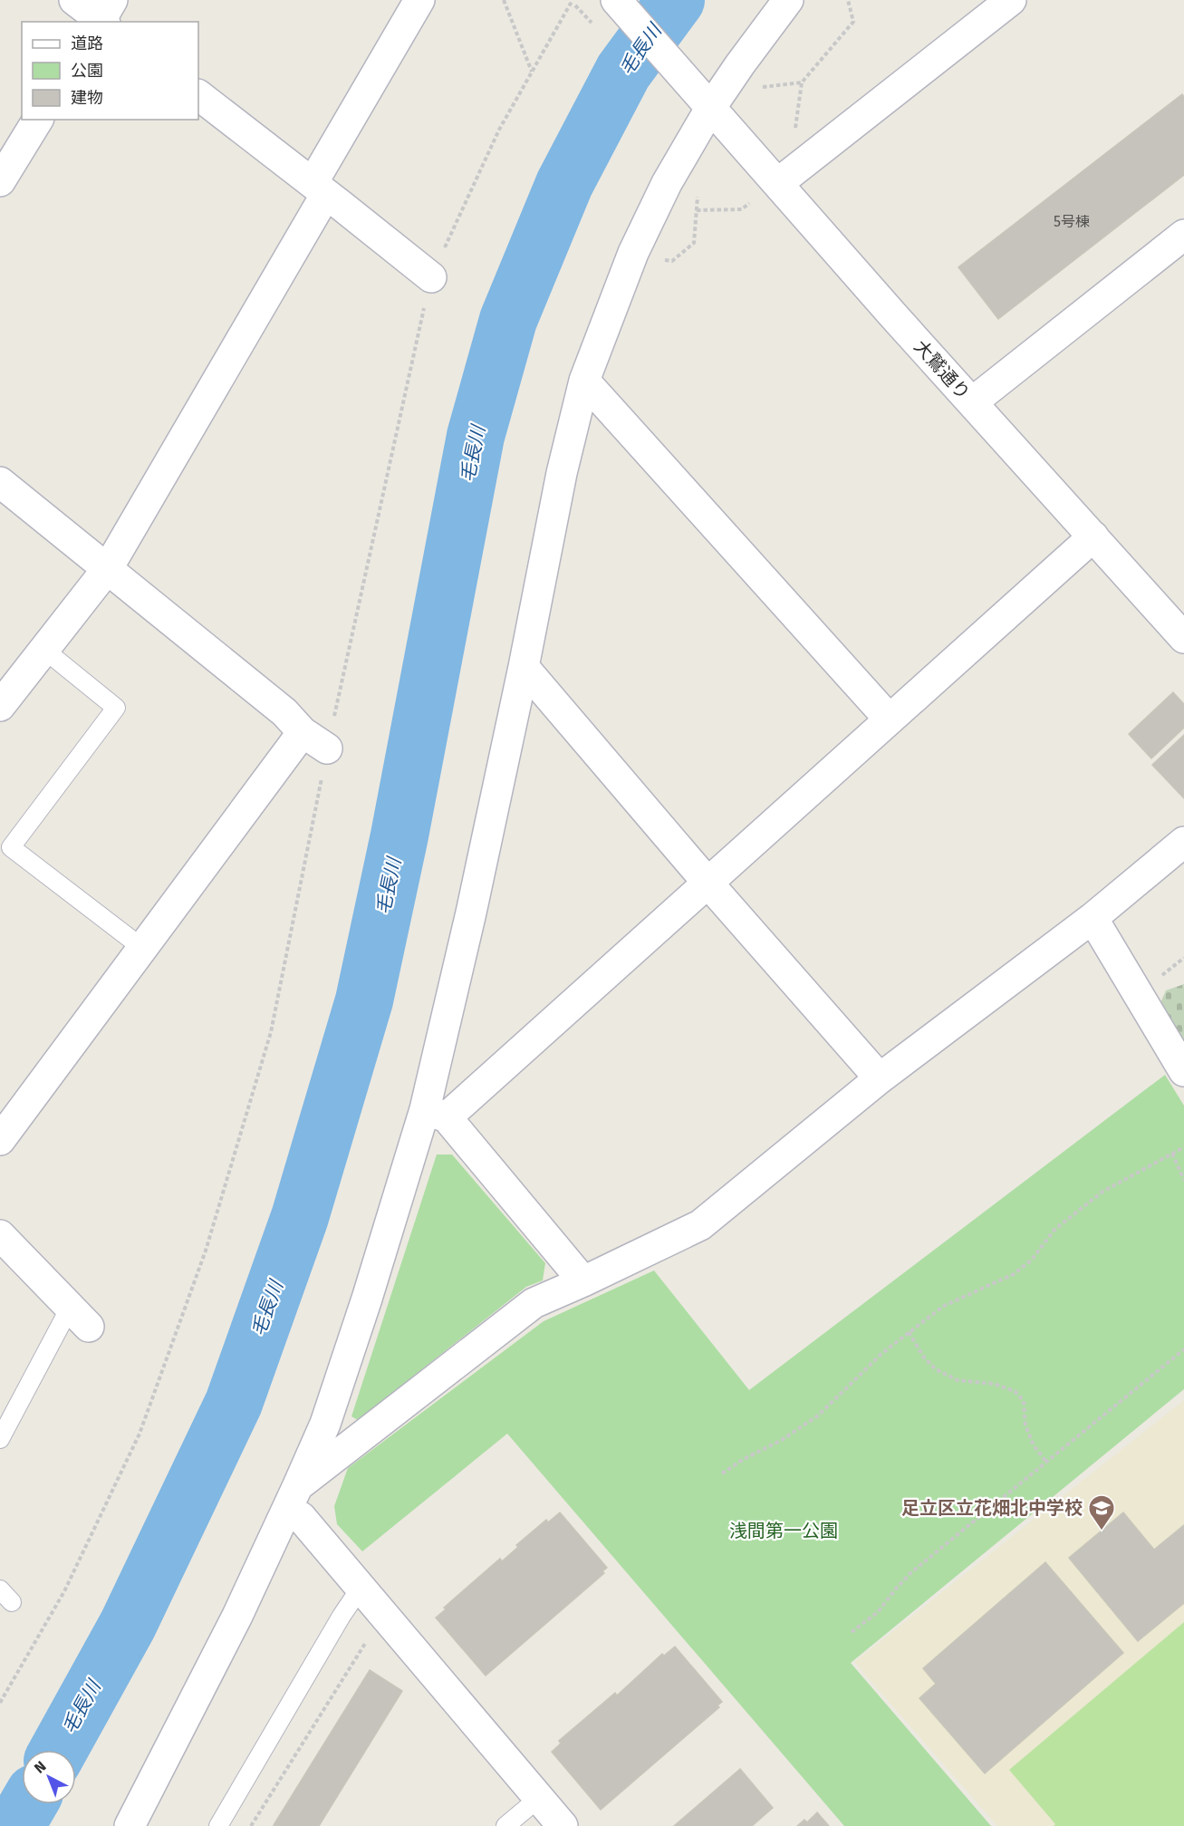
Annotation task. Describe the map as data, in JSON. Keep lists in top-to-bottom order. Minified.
{"streets":{"street":["大鷲通り"]},"water":["毛長川"],"parks":["浅間第一公園"],"places":{"school or university":["足立区立花畑北中学校"]},"house_numbers":["5号棟"],"legend":["道路","公園","建物"],"north":"top left"}
